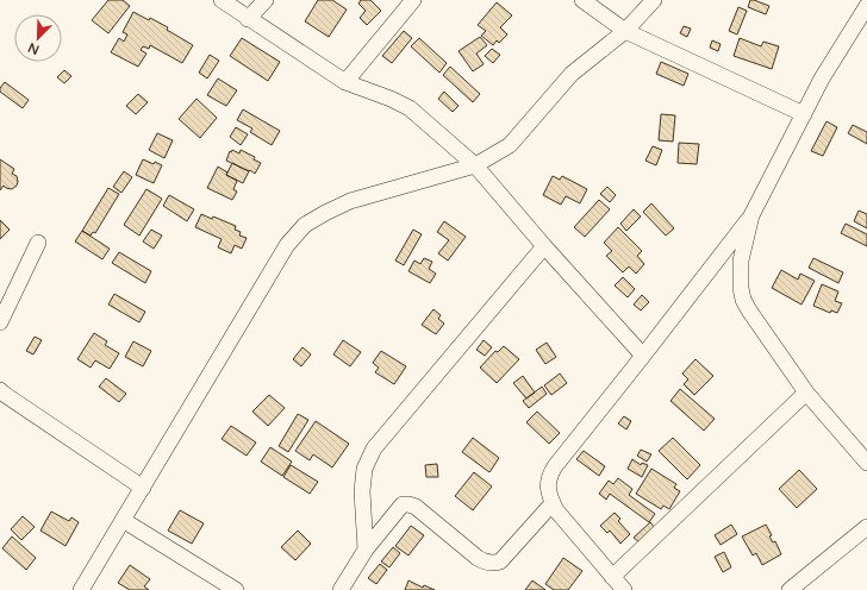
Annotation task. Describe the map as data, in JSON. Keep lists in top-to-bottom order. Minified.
{"north":"bottom left"}
